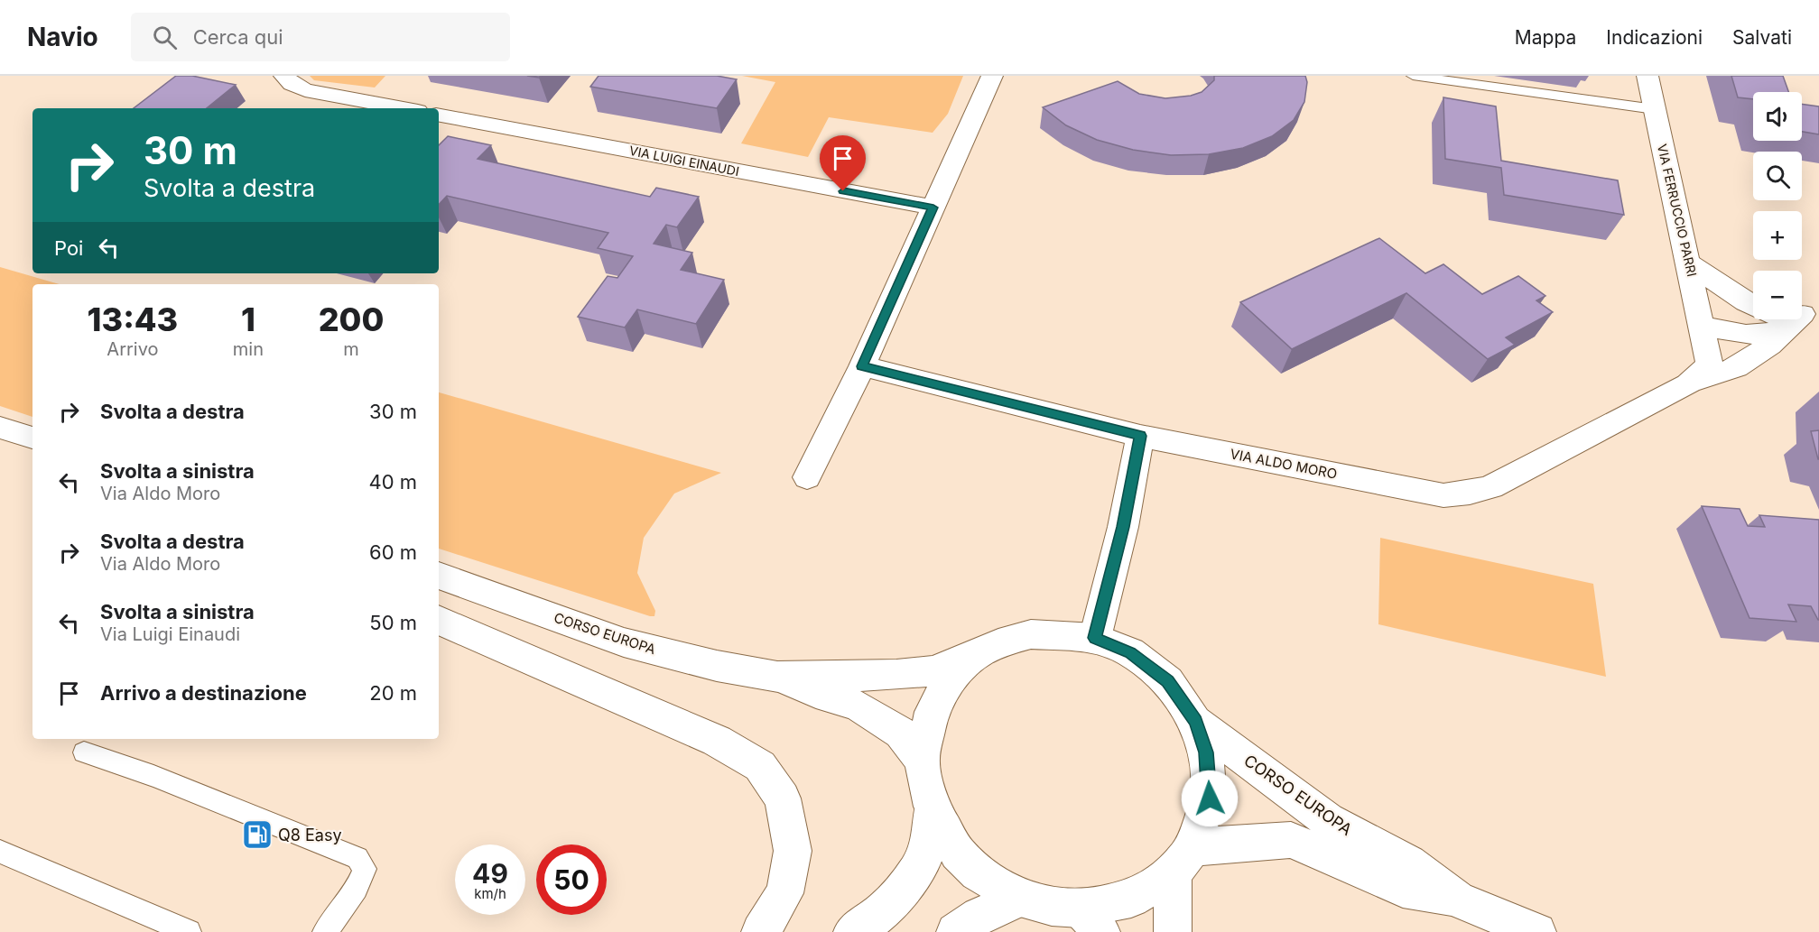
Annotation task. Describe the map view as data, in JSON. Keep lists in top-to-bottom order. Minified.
{"streets":{"street":["VIA LUIGI EINAUDI","VIA FERRUCCIO PARRI","VIA ALDO MORO","CORSO EUROPA"]},"crossings":[["VIA FERRUCCIO PARRI","VIA ALDO MORO"]],"places":{"fuel station":["Q8 Easy"]},"page":{"header":"Navio","search":"Cerca qui","nav":["Mappa","Indicazioni","Salvati"],"map_buttons":["+","−"],"turn":["30 m","Svolta a destra"],"then":"Poi","eta":["13:43","Arrivo","1","min","200","m"],"list":[{"name":"Svolta a destra","value":"30 m"},{"name":"Svolta a sinistra","note":"Via Aldo Moro","value":"40 m"},{"name":"Svolta a destra","note":"Via Aldo Moro","value":"60 m"},{"name":"Svolta a sinistra","note":"Via Luigi Einaudi","value":"50 m"},{"name":"Arrivo a destinazione","value":"20 m"}],"speed":"49 km/h","limit":"50"}}
